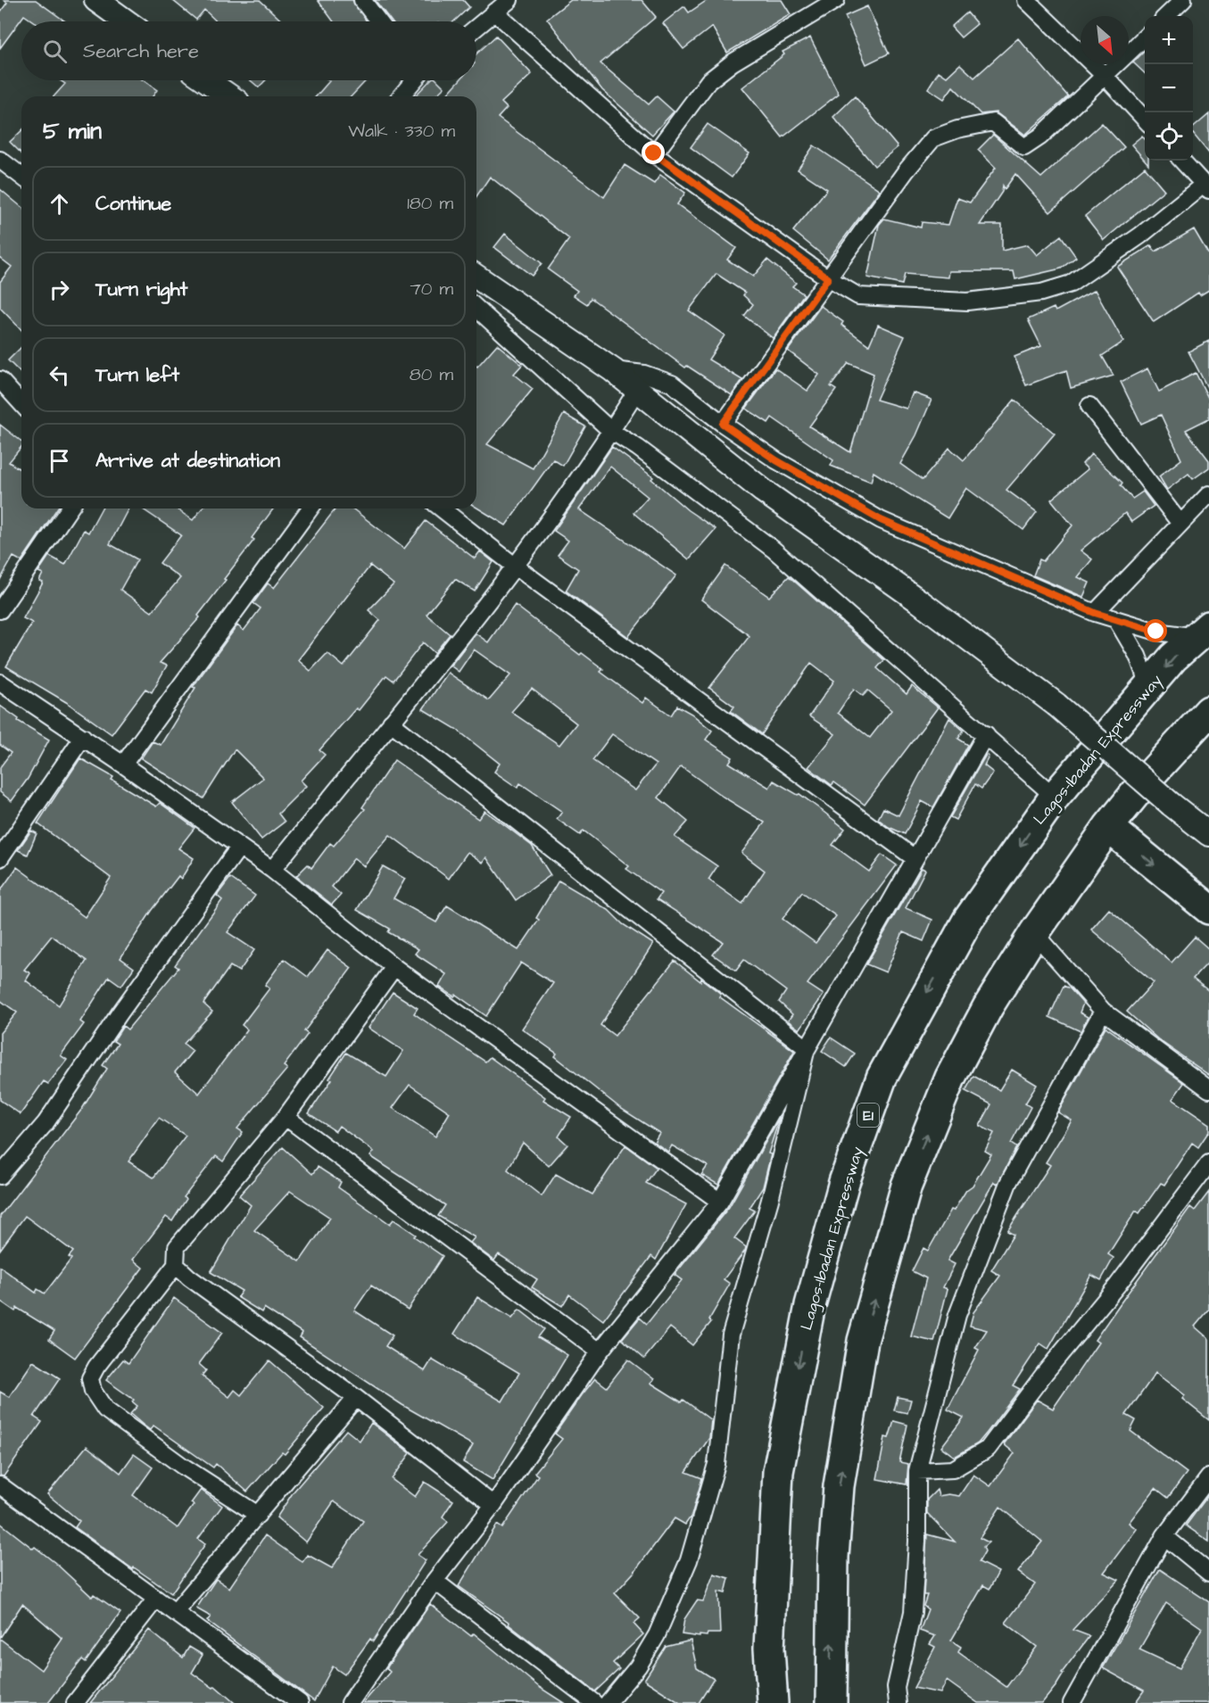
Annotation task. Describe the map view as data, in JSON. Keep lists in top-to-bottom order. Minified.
{"streets":{"highway":["Lagos-Ibadan Expressway","E1"]},"north":"bottom right","page":{"map_buttons":["+","−"],"search":"Search here","heading":["5 min","Walk · 330 m"],"list":[["Continue","180 m"],["Turn right","70 m"],["Turn left","80 m"],"Arrive at destination"]}}
